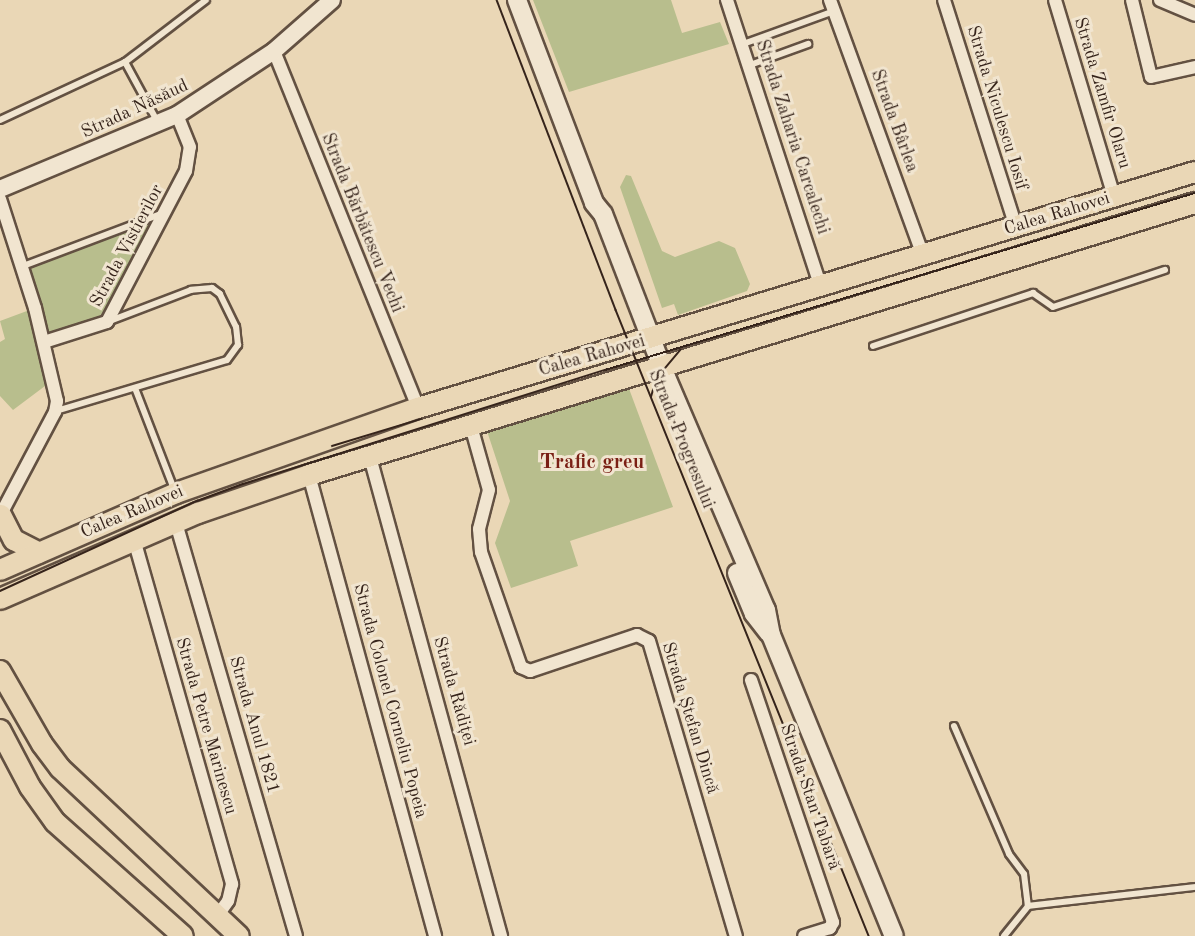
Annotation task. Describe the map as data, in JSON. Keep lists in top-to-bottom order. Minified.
{"streets":{"main road":["Calea Rahovei","Strada Progresului"],"street":["Strada Zamfir Olaru","Strada Niculescu Iosif","Strada Năsăud","Strada Bârlea","Strada Zaharia Carcalechi","Strada Bărbătescu Vechi","Strada Vistierilor","Strada Rădiței","Strada Colonel Corneliu Popeia","Strada Ștefan Dincă","Strada Anul 1821","Strada Petre Marinescu","Strada Stan Tabară"]},"crossings":[["Strada Zamfir Olaru","Calea Rahovei"],["Strada Niculescu Iosif","Calea Rahovei"],["Strada Năsăud","Strada Bărbătescu Vechi"],["Strada Năsăud","Strada Vistierilor"],["Strada Bârlea","Calea Rahovei"],["Strada Zaharia Carcalechi","Calea Rahovei"],["Calea Rahovei","Strada Bărbătescu Vechi"],["Calea Rahovei","Strada Progresului"],["Calea Rahovei","Strada Rădiței"],["Calea Rahovei","Strada Colonel Corneliu Popeia"],["Calea Rahovei","Strada Ștefan Dincă"],["Calea Rahovei","Strada Anul 1821"],["Calea Rahovei","Strada Petre Marinescu"]],"districts":["Trafic greu"]}
